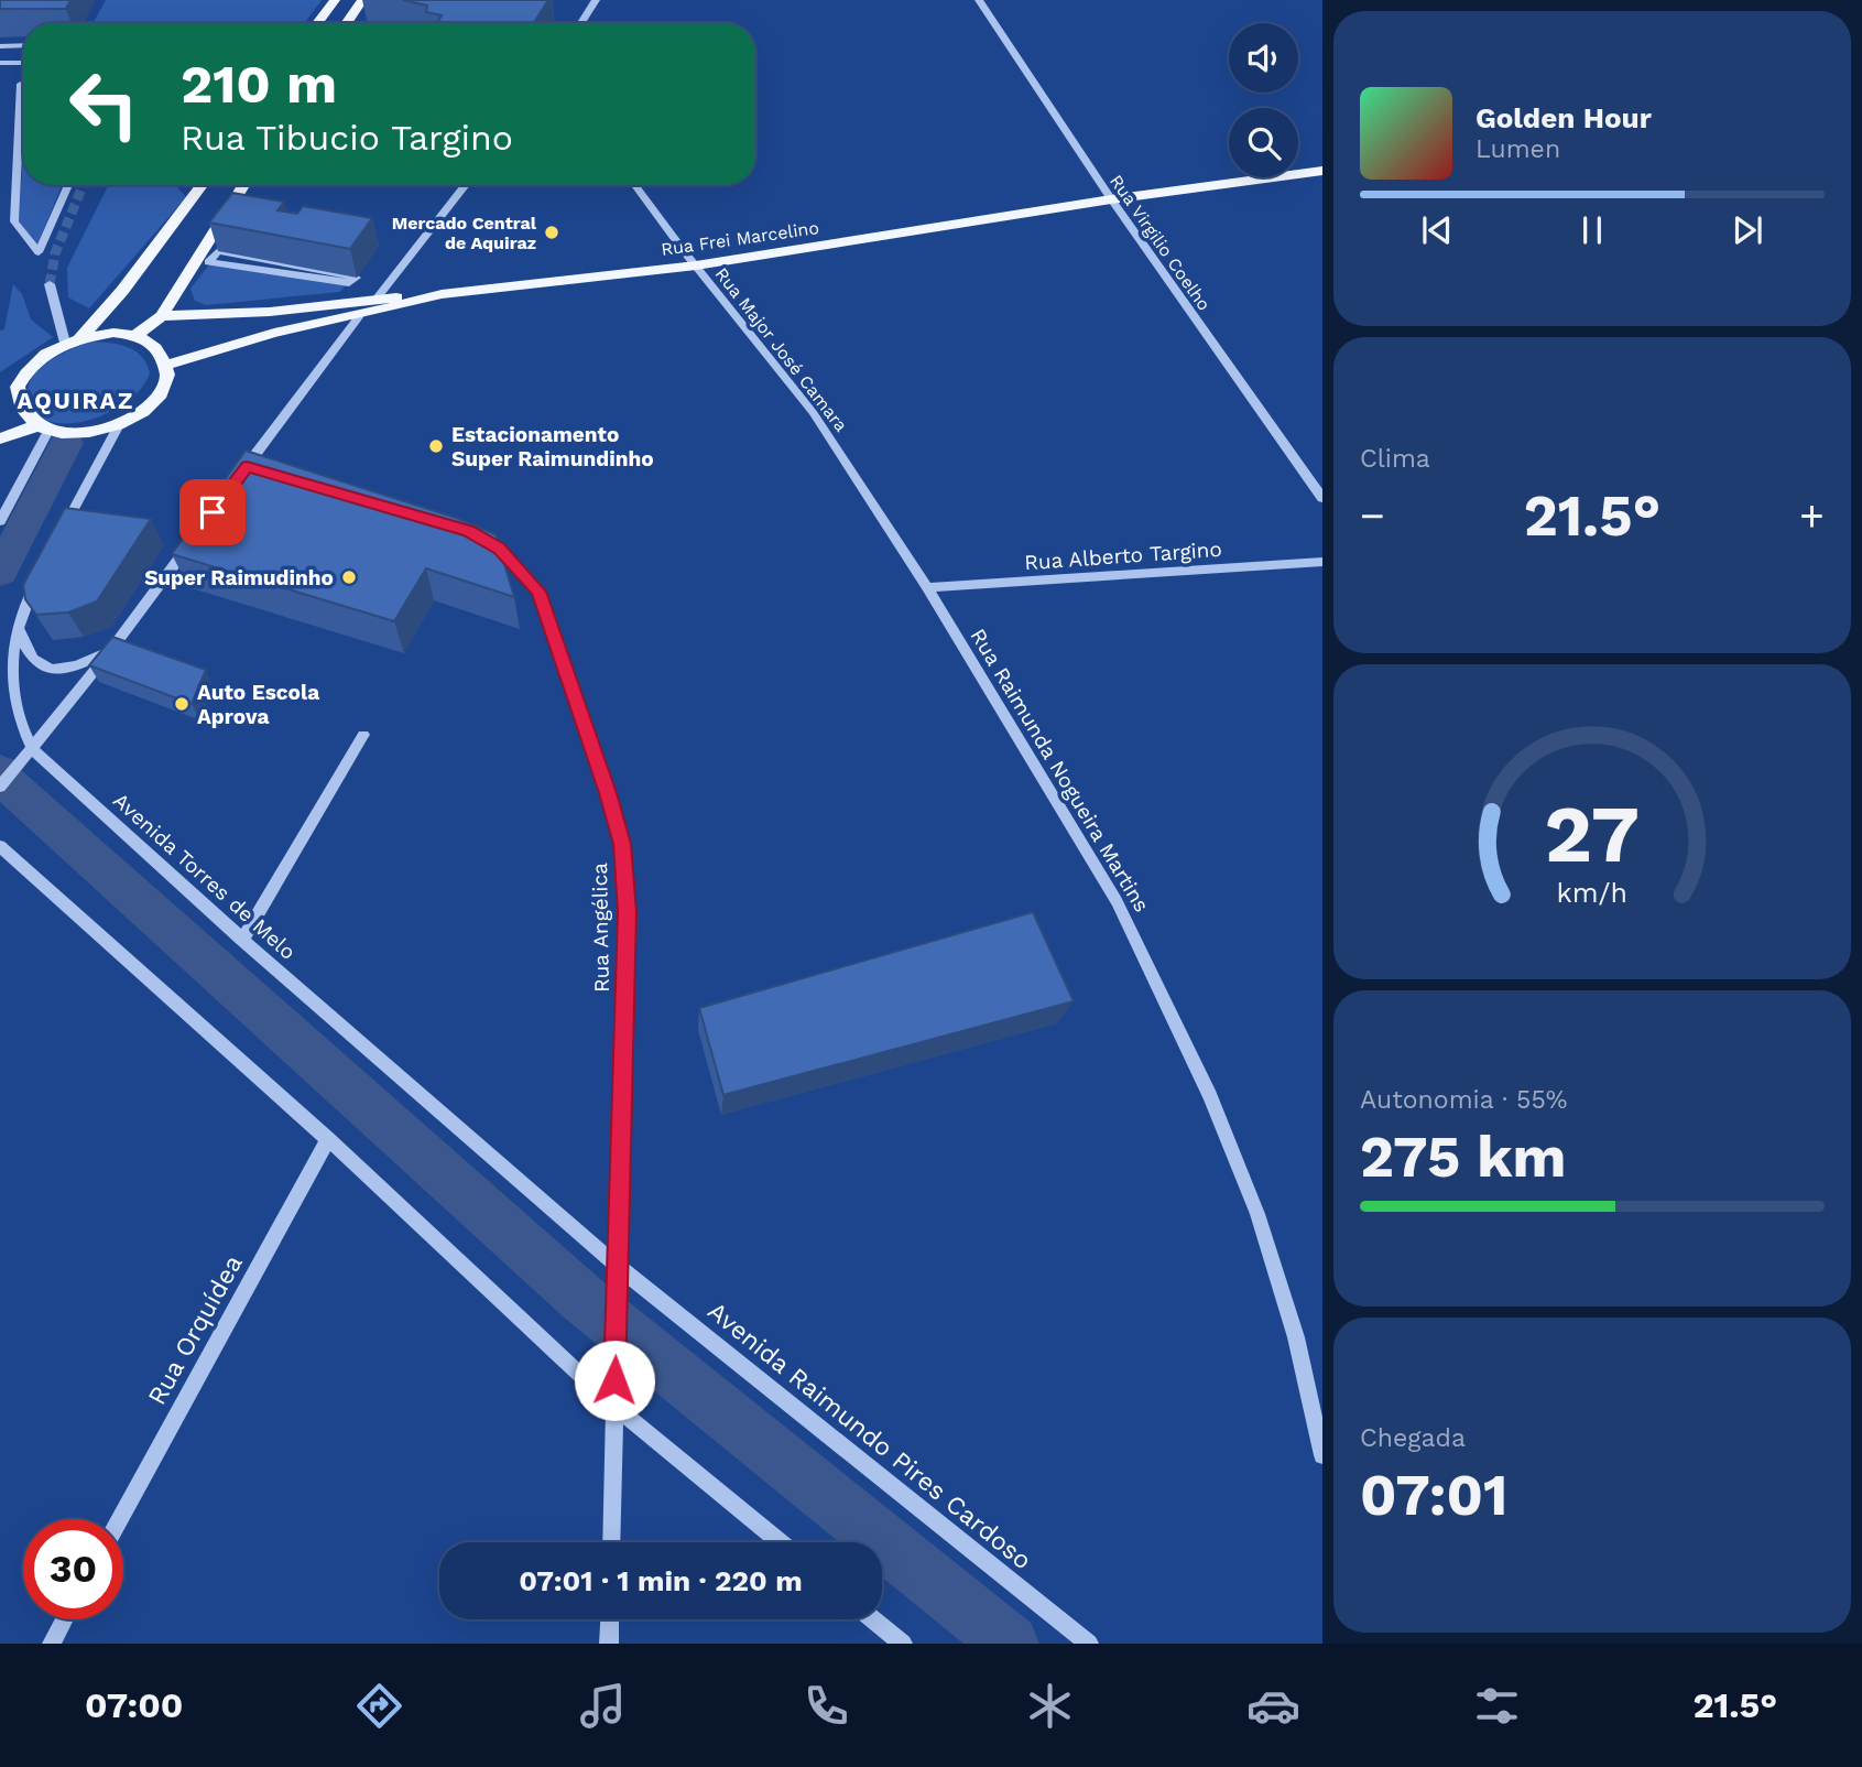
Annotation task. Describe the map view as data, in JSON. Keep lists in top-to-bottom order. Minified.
{"streets":{"main road":["Rua Frei Marcelino"],"street":["Rua Virgilio Coelho","Rua Major José Camara","Rua Alberto Targino","Rua Raimunda Nogueira Martins","Avenida Torres de Melo","Rua Angélica","Rua Orquídea","Avenida Raimundo Pires Cardoso"]},"crossings":[["Rua Frei Marcelino","Rua Virgilio Coelho"],["Rua Frei Marcelino","Rua Major José Camara"],["Rua Major José Camara","Rua Alberto Targino"],["Rua Major José Camara","Rua Raimunda Nogueira Martins"],["Rua Alberto Targino","Rua Raimunda Nogueira Martins"],["Avenida Torres de Melo","Rua Angélica"],["Avenida Torres de Melo","Avenida Raimundo Pires Cardoso"],["Rua Angélica","Avenida Raimundo Pires Cardoso"]],"districts":["AQUIRAZ"],"places":["Mercado Central de Aquiraz","Estacionamento Super Raimundinho","Super Raimudinho","Auto Escola Aprova"],"page":{"turn":["210 m","Rua Tibucio Targino"],"song":["Golden Hour","Lumen"],"tile":["Clima",["Autonomia · 55%","275 km"],["Chegada","07:01"]],"heat":["−","21.5°","+"],"limit":"30","trip":"07:01 · 1 min · 220 m","tabs":["07:00","21.5°"],"gauge":["27","km/h"]}}
